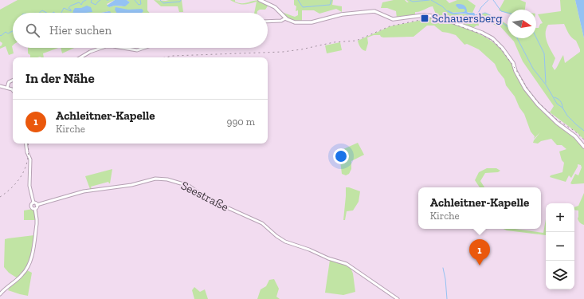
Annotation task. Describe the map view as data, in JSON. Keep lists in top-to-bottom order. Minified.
{"streets":{"street":["Seestraße"]},"places":{"transit":["Schauersberg"]},"north":"right","page":{"search":"Hier suchen","heading":"In der Nähe","list":[{"mark":"1","name":"Achleitner-Kapelle","note":"Kirche","value":"990 m"}],"popup":["Achleitner-Kapelle","Kirche"],"map_buttons":["+","−"],"pins":"1"}}
